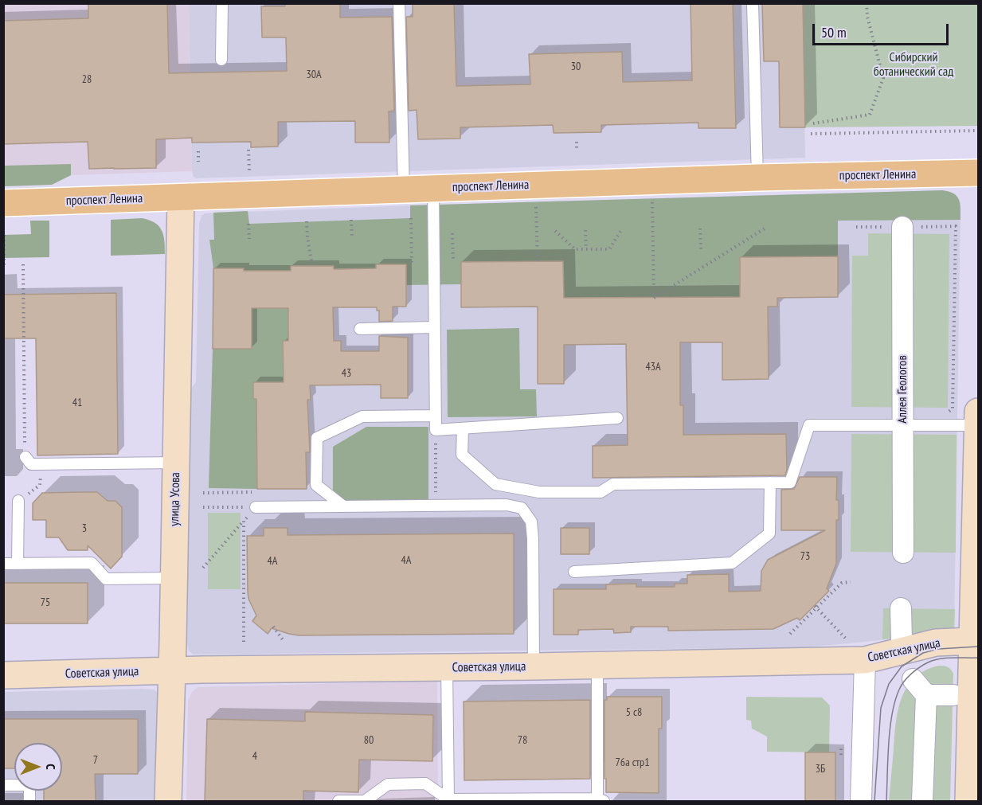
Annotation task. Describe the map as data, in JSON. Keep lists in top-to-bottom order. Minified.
{"streets":{"main road":["проспект Ленина","улица Усова","Советская улица"],"street":["Аллея Геологов"]},"crossings":[["проспект Ленина","улица Усова"],["улица Усова","Советская улица"]],"parks":["Сибирский ботанический сад"],"house_numbers":["30","30А","28","43А","43","41","3","73","4А","4А","75","5 с8","80","78","4","7","76a стр1","3Б"],"scale_bar":"50 m","north":"right"}
